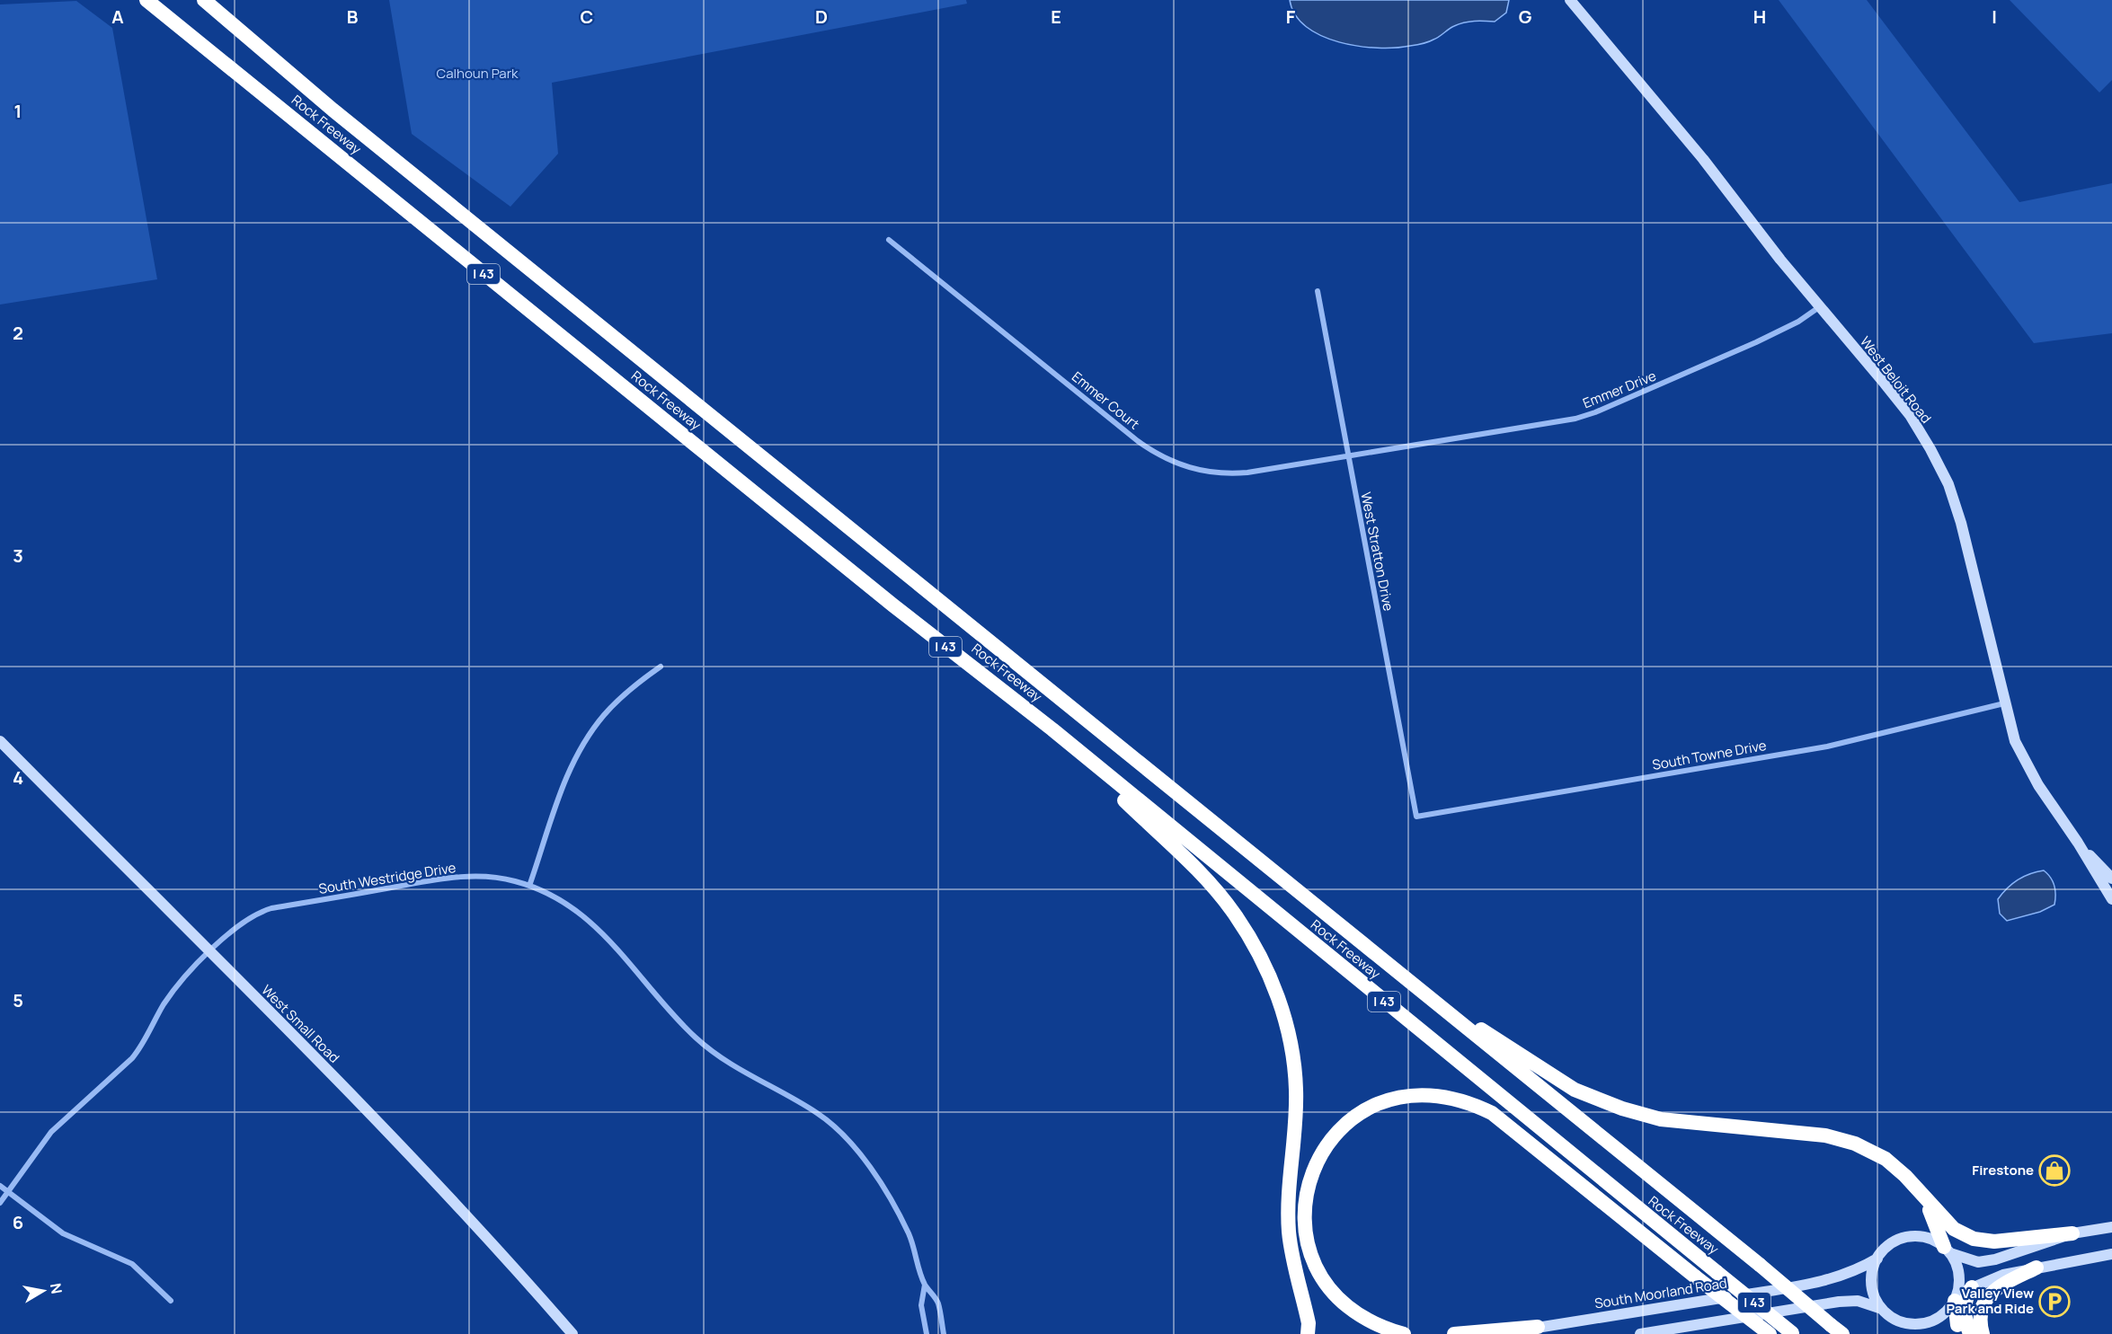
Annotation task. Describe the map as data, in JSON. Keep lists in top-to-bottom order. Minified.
{"streets":{"highway":["Rock Freeway","I 43"],"main road":["West Beloit Road","West Small Road","South Moorland Road"],"street":["Emmer Drive","Emmer Court","West Stratton Drive","South Towne Drive","South Westridge Drive"]},"crossings":[["West Beloit Road","Emmer Drive"],["West Beloit Road","South Towne Drive"],["Emmer Drive","Emmer Court"],["Emmer Drive","West Stratton Drive"],["Emmer Court","West Stratton Drive"],["West Stratton Drive","South Towne Drive"],["South Westridge Drive","West Small Road"]],"parks":["Calhoun Park"],"places":{"shop":["Firestone"],"parking":["Valley View Park and Ride"]},"north":"right","grid":{"columns":["A","B","C","D","E","F","G","H","I"],"rows":["1","2","3","4","5","6"]}}
